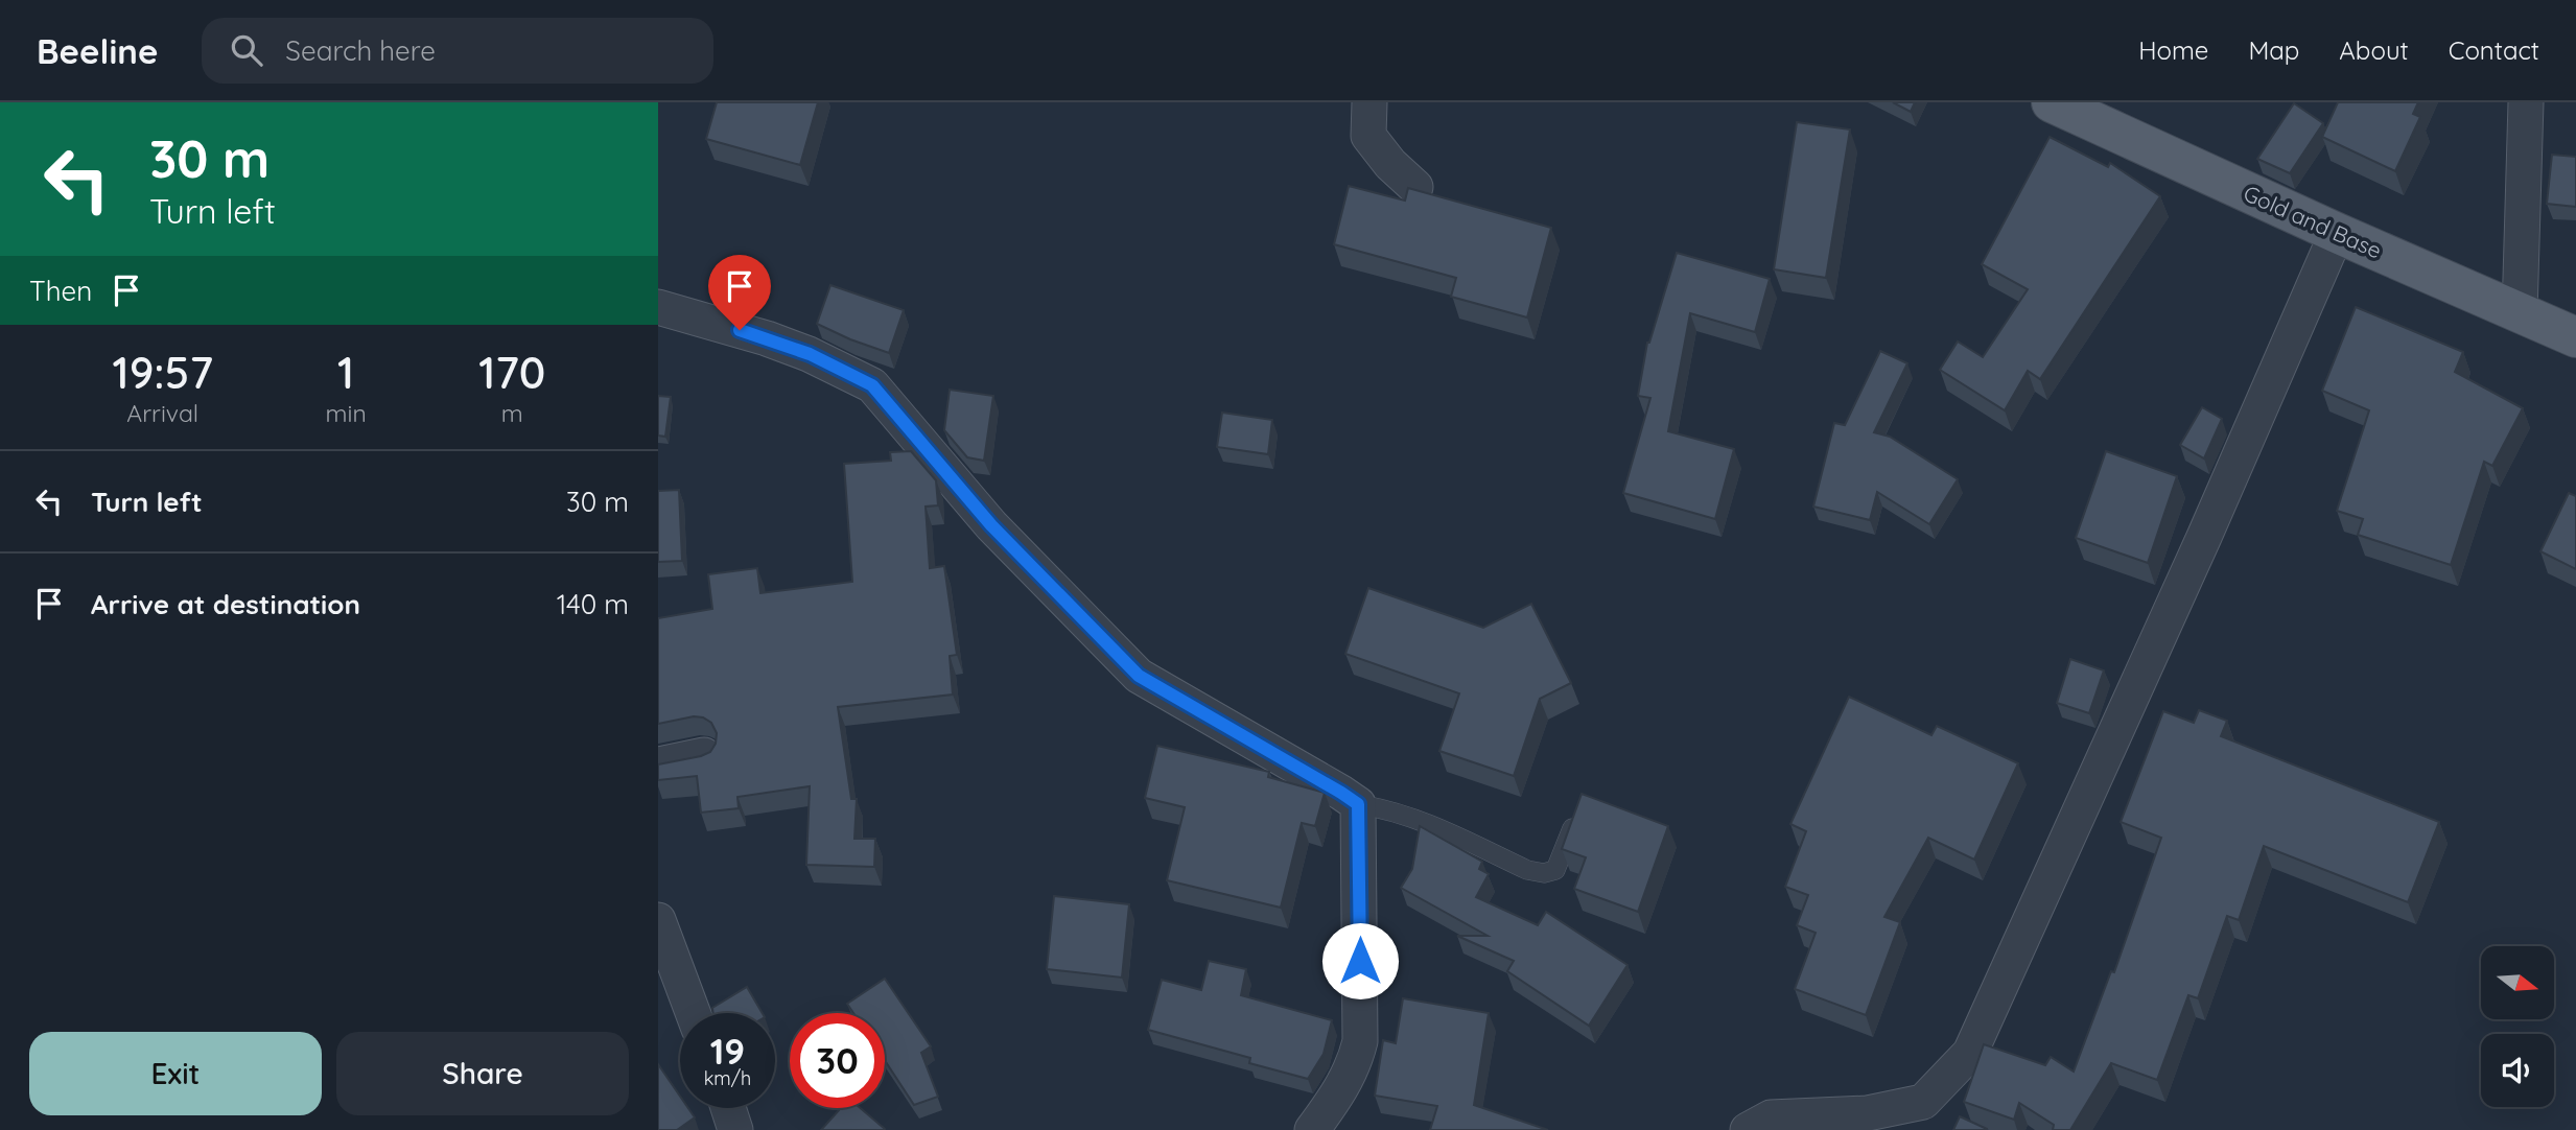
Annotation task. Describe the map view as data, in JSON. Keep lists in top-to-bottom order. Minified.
{"streets":{"main road":["Gold and Base"]},"north":"right","page":{"header":"Beeline","search":"Search here","nav":["Home","Map","About","Contact"],"turn":["30 m","Turn left"],"then":"Then","eta":["19:57","Arrival","1","min","170","m"],"list":[{"name":"Turn left","value":"30 m"},{"name":"Arrive at destination","value":"140 m"}],"speed":"19 km/h","limit":"30","buttons":["Exit","Share"]}}
